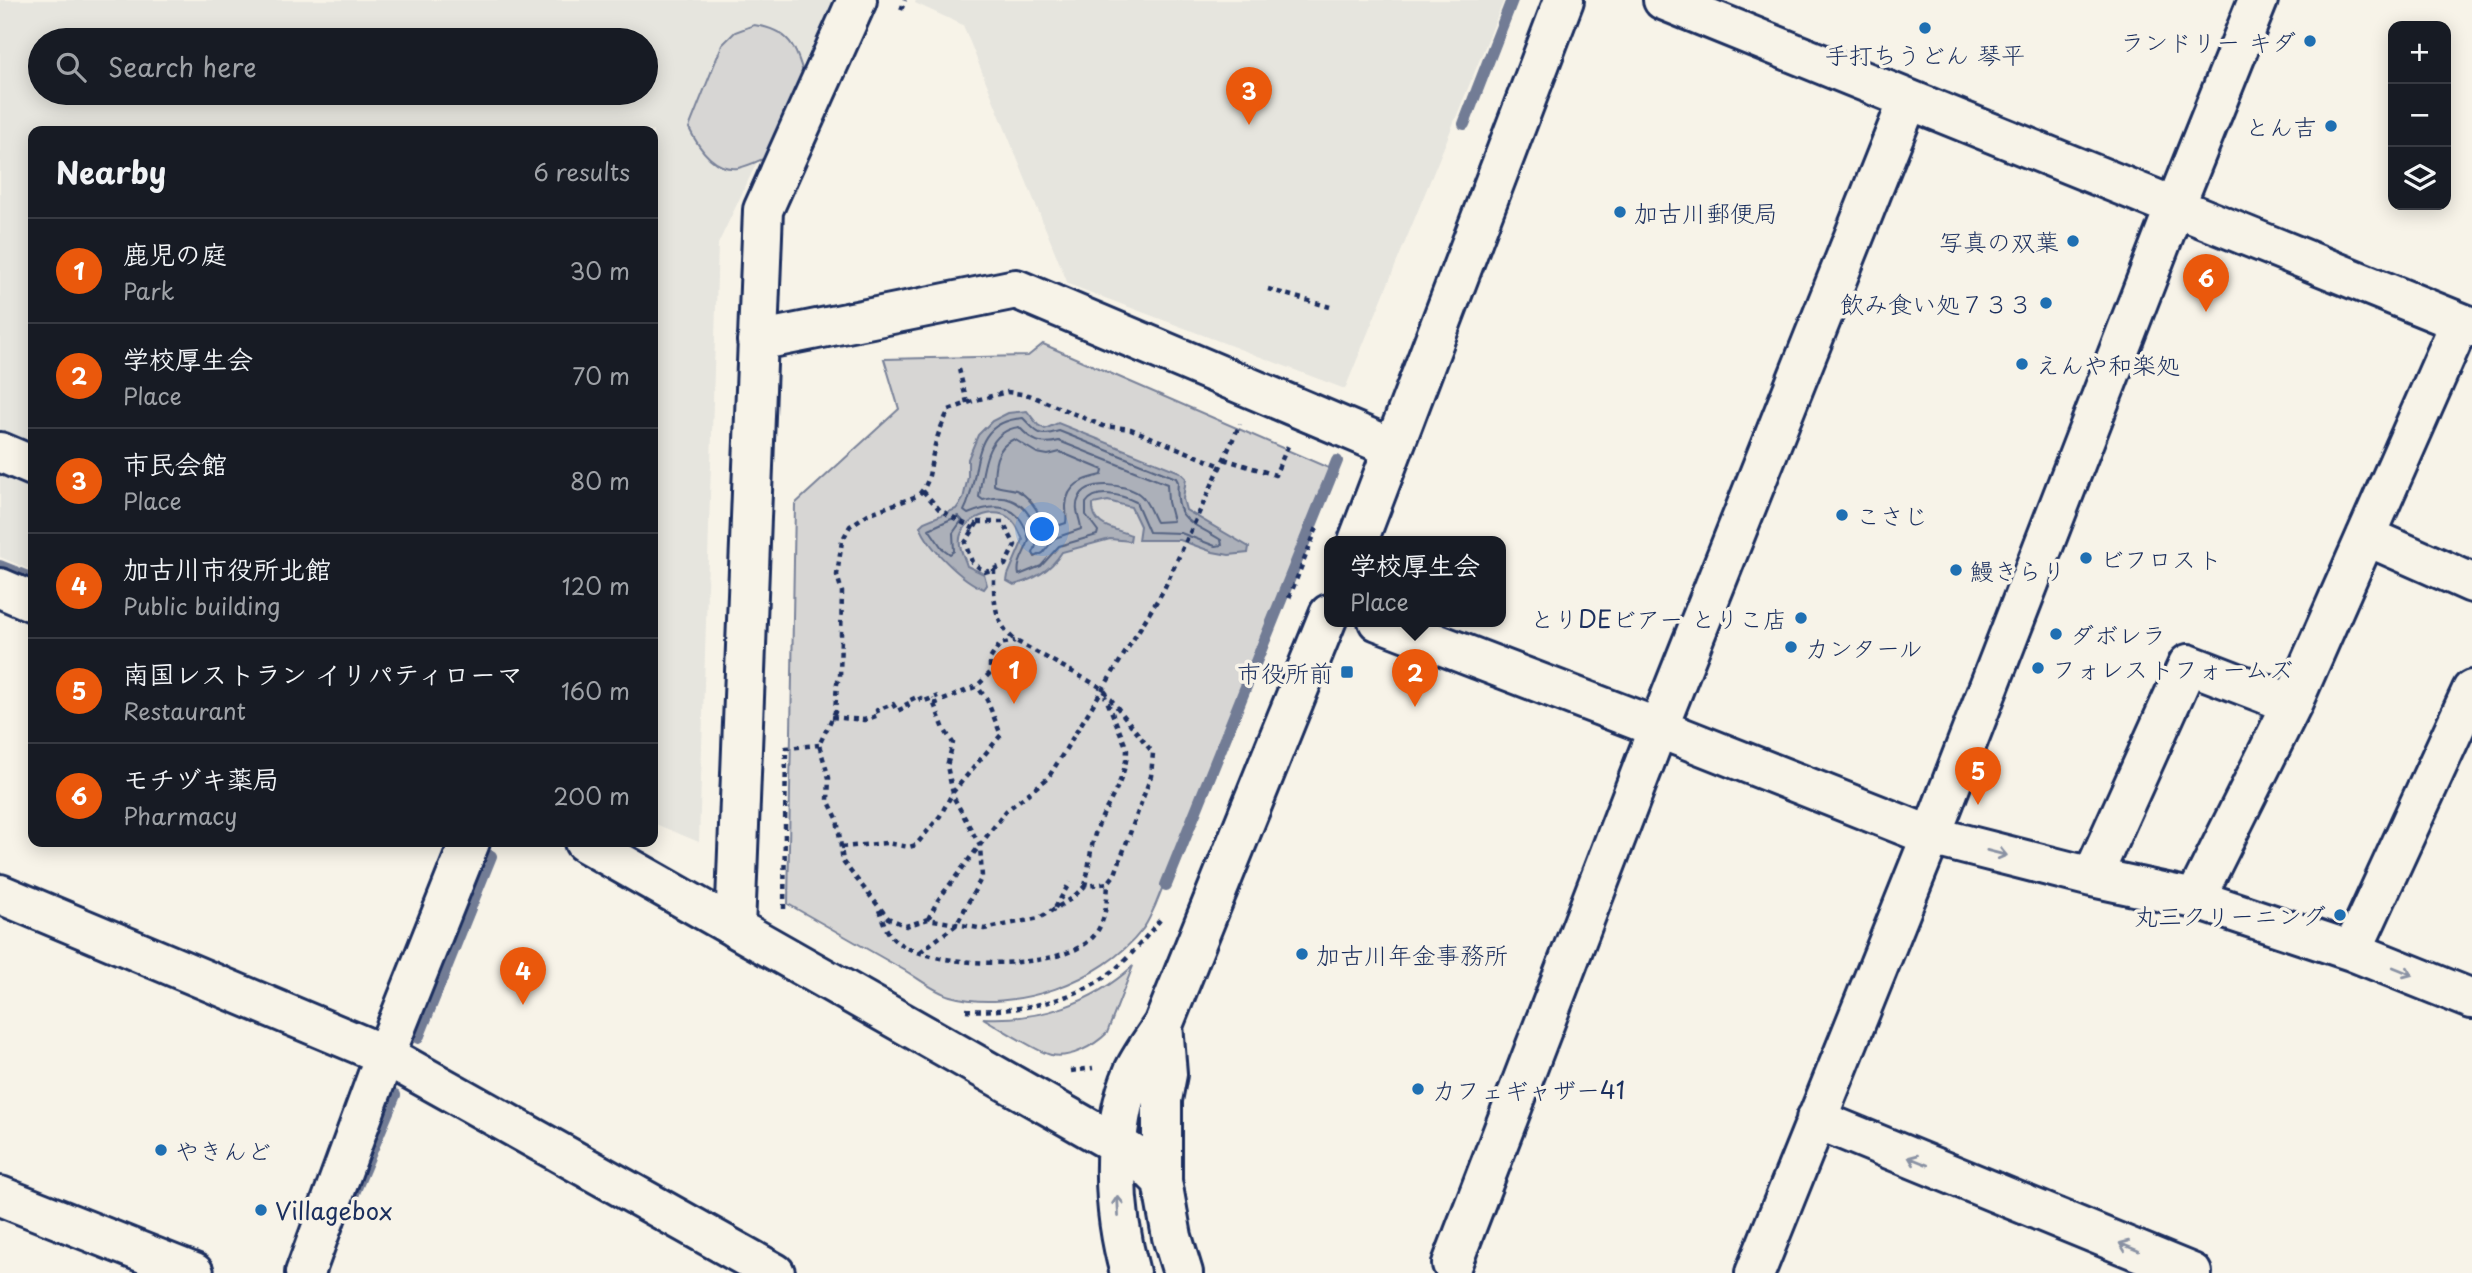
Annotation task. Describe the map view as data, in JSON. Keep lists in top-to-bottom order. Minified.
{"places":{"other":["手打ちうどん 琴平","ランドリー キダ","とん吉","加古川郵便局","写真の双葉","飲み食い処７３３","えんや和楽処","こさじ","ビフロスト","鰻きらり","とりDEビアー とりこ店","ダボレラ","カンタール","フォレストフォームズ","丸三クリーニング","加古川年金事務所","カフェギャザー41","やきんど","Villagebox"],"transit":["市役所前"]},"page":{"map_buttons":["+","−"],"search":"Search here","pins":["3","6","1","2","5","4"],"heading":["Nearby","6 results"],"list":[{"mark":"1","name":"鹿児の庭","note":"Park","value":"30 m"},{"mark":"2","name":"学校厚生会","note":"Place","value":"70 m"},{"mark":"3","name":"市民会館","note":"Place","value":"80 m"},{"mark":"4","name":"加古川市役所北館","note":"Public building","value":"120 m"},{"mark":"5","name":"南国レストラン イリパティローマ","note":"Restaurant","value":"160 m"},{"mark":"6","name":"モチヅキ薬局","note":"Pharmacy","value":"200 m"}],"popup":["学校厚生会","Place"]}}
